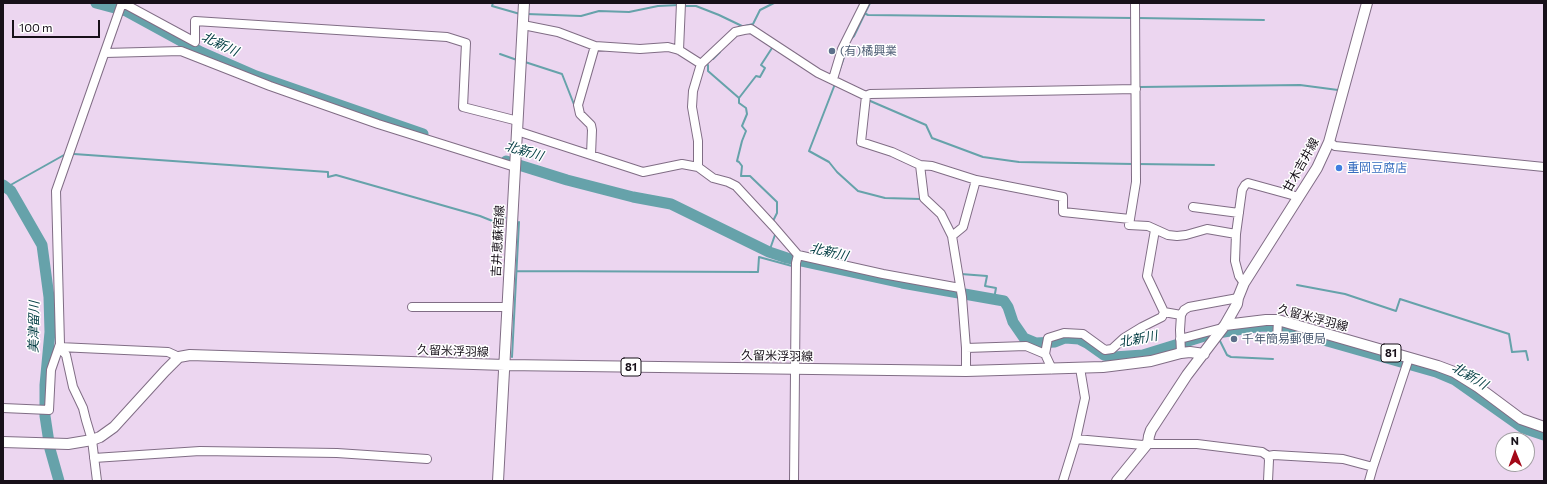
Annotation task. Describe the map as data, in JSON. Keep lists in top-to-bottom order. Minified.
{"streets":{"main road":["甘木吉井線","吉井恵蘇宿線","久留米浮羽線","81"]},"crossings":[["甘木吉井線","久留米浮羽線"],["吉井恵蘇宿線","久留米浮羽線"]],"water":["北新川","美津留川"],"places":["(有)橘興業","重岡豆腐店","千年簡易郵便局"],"scale_bar":"100 m","north":"top"}
